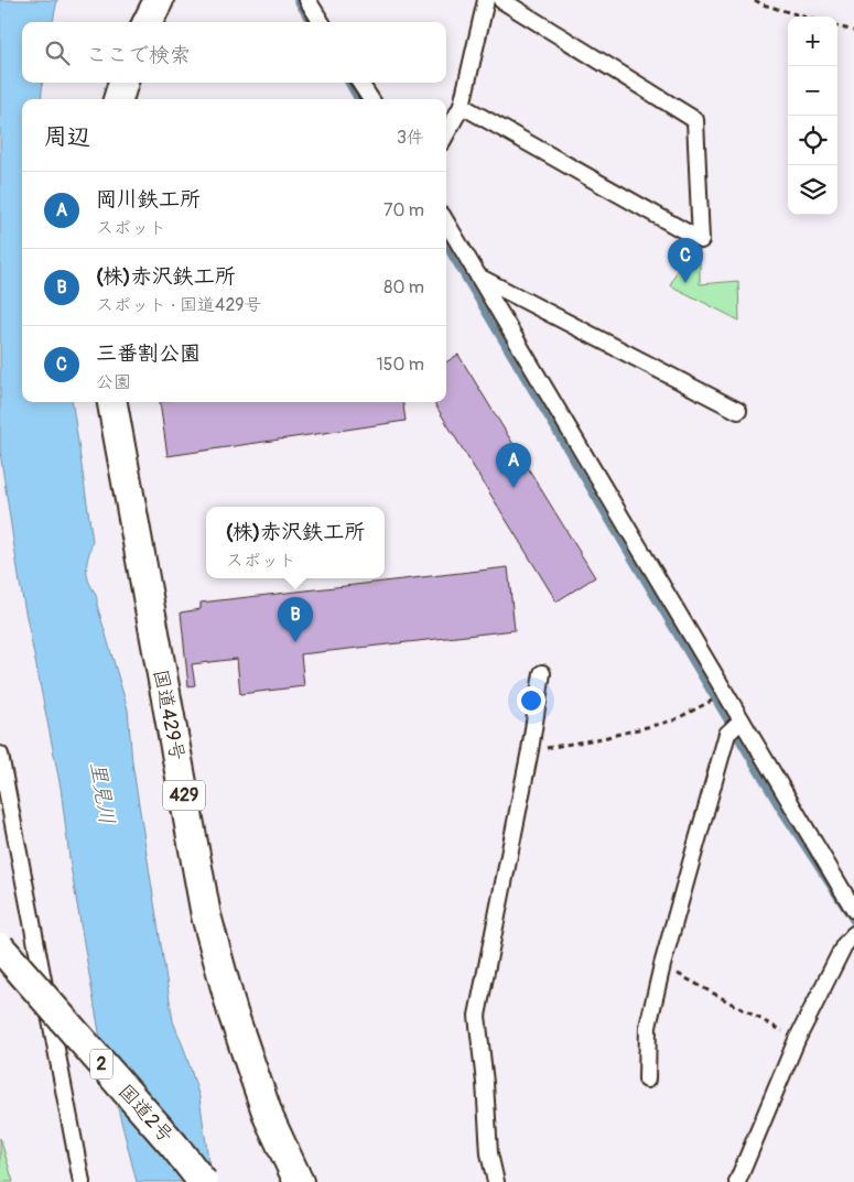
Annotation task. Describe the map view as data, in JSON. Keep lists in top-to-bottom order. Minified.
{"streets":{"highway":["国道429号","429","2","国道2号"]},"water":["里見川"],"page":{"map_buttons":["+","−"],"search":"ここで検索","heading":["周辺","3件"],"list":[{"mark":"A","name":"岡川鉄工所","note":"スポット","value":"70 m"},{"mark":"B","name":"(株)赤沢鉄工所","note":"スポット · 国道429号","value":"80 m"},{"mark":"C","name":"三番割公園","note":"公園","value":"150 m"}],"pins":["C","A","B"],"popup":["(株)赤沢鉄工所","スポット"]}}
